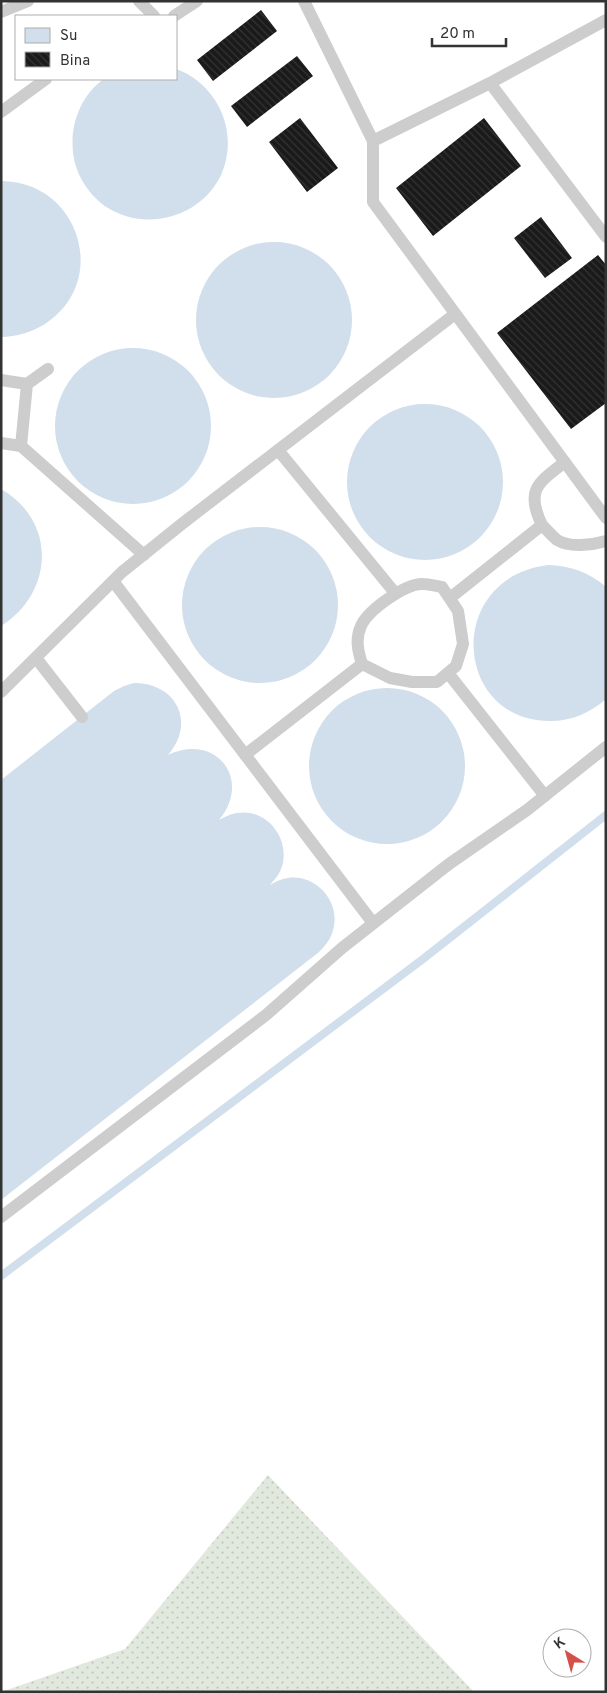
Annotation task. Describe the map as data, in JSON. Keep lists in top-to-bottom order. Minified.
{"legend":["Su","Bina"],"scale_bar":"20 m","north":"top left"}
